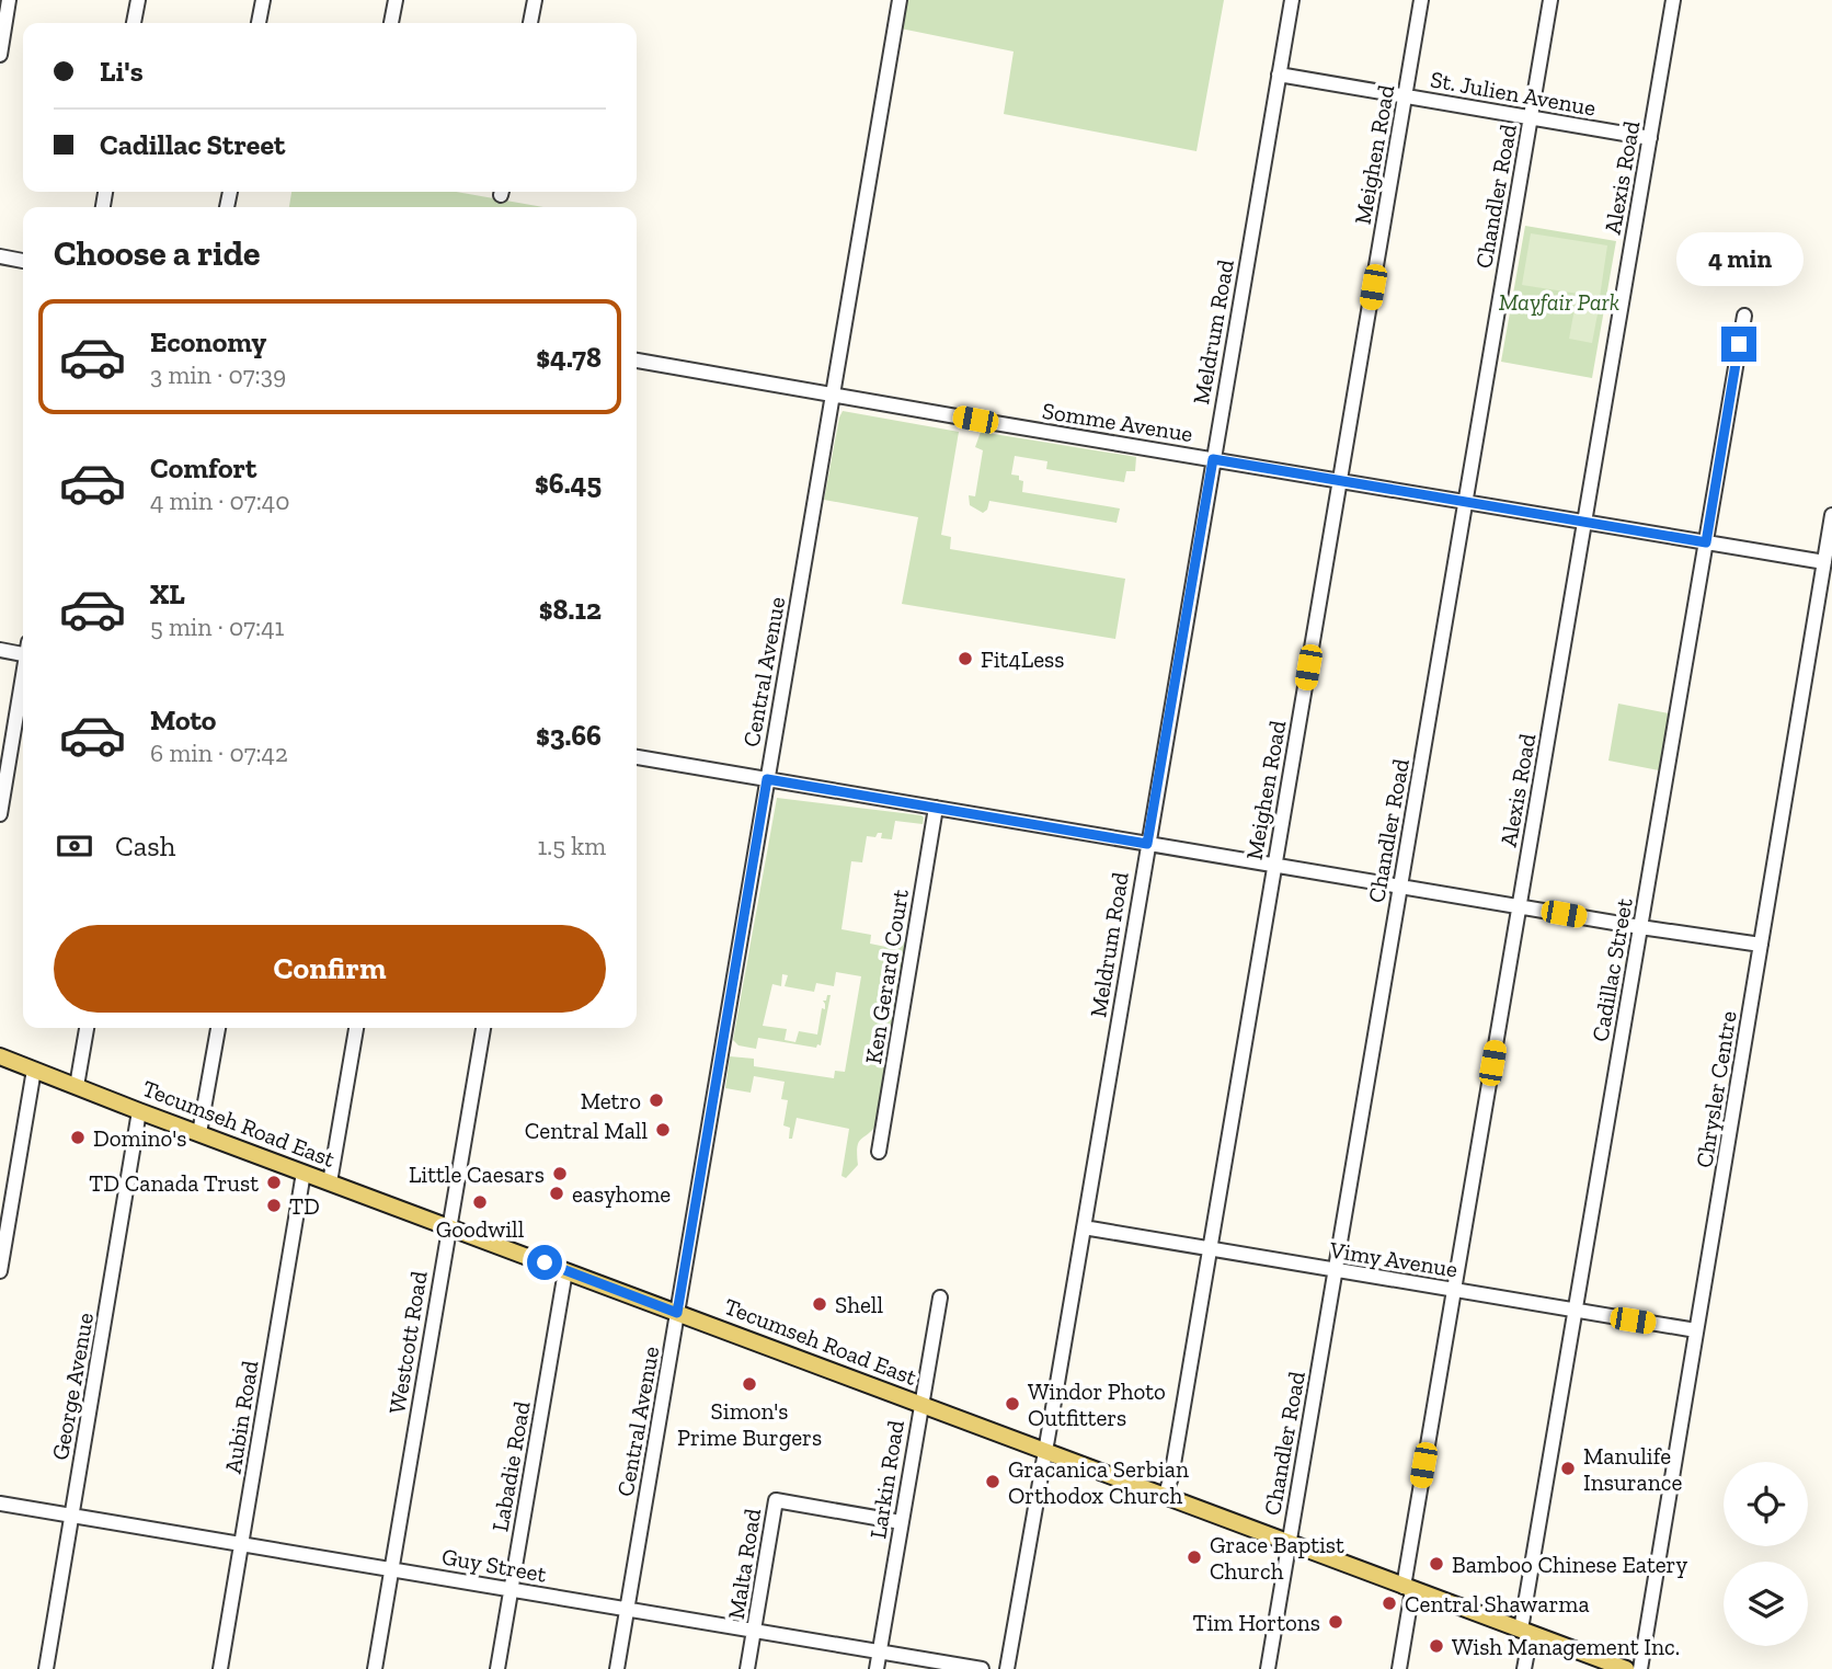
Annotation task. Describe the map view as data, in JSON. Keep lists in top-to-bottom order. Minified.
{"streets":{"main road":["Tecumseh Road East"],"street":["St. Julien Avenue","Meighen Road","Alexis Road","Chandler Road","Meldrum Road","Somme Avenue","Central Avenue","Cadillac Street","Ken Gerard Court","Chrysler Centre","Vimy Avenue","Westcott Road","George Avenue","Aubin Road","Labadie Road","Larkin Road","Malta Road","Guy Street"]},"crossings":[["St. Julien Avenue","Meighen Road"],["St. Julien Avenue","Alexis Road"],["St. Julien Avenue","Chandler Road"],["St. Julien Avenue","Meldrum Road"],["Meighen Road","Somme Avenue"],["Meighen Road","Tecumseh Road East"],["Meighen Road","Vimy Avenue"],["Alexis Road","Somme Avenue"],["Alexis Road","Tecumseh Road East"],["Alexis Road","Vimy Avenue"],["Chandler Road","Somme Avenue"],["Chandler Road","Tecumseh Road East"],["Chandler Road","Vimy Avenue"],["Meldrum Road","Somme Avenue"],["Meldrum Road","Tecumseh Road East"],["Meldrum Road","Vimy Avenue"],["Somme Avenue","Central Avenue"],["Somme Avenue","Cadillac Street"],["Somme Avenue","Chrysler Centre"],["Central Avenue","Tecumseh Road East"],["Central Avenue","Guy Street"],["Cadillac Street","Tecumseh Road East"],["Cadillac Street","Vimy Avenue"],["Chrysler Centre","Vimy Avenue"],["Tecumseh Road East","Westcott Road"],["Tecumseh Road East","George Avenue"],["Tecumseh Road East","Aubin Road"],["Tecumseh Road East","Labadie Road"],["Tecumseh Road East","Larkin Road"],["Westcott Road","Guy Street"],["George Avenue","Guy Street"],["Aubin Road","Guy Street"],["Labadie Road","Guy Street"],["Larkin Road","Malta Road"],["Larkin Road","Guy Street"],["Malta Road","Guy Street"]],"parks":["Mayfair Park"],"places":["Fit4Less","Metro","Central Mall","Domino's","Little Caesars","TD Canada Trust","easyhome","Goodwill","TD","Shell","Simon's Prime Burgers","Windor Photo Outfitters","Manulife Insurance","Gracanica Serbian Orthodox Church","Grace Baptist Church","Bamboo Chinese Eatery","Central Shawarma","Tim Hortons","Wish Management Inc."],"page":{"banner":["Li's","Cadillac Street"],"heading":"Choose a ride","bubble":"4 min","list":[{"name":"Economy","note":"3 min · 07:39","value":"$4.78"},{"name":"Comfort","note":"4 min · 07:40","value":"$6.45"},{"name":"XL","note":"5 min · 07:41","value":"$8.12"},{"name":"Moto","note":"6 min · 07:42","value":"$3.66"}],"pay":["Cash","1.5 km"],"buttons":"Confirm"}}
